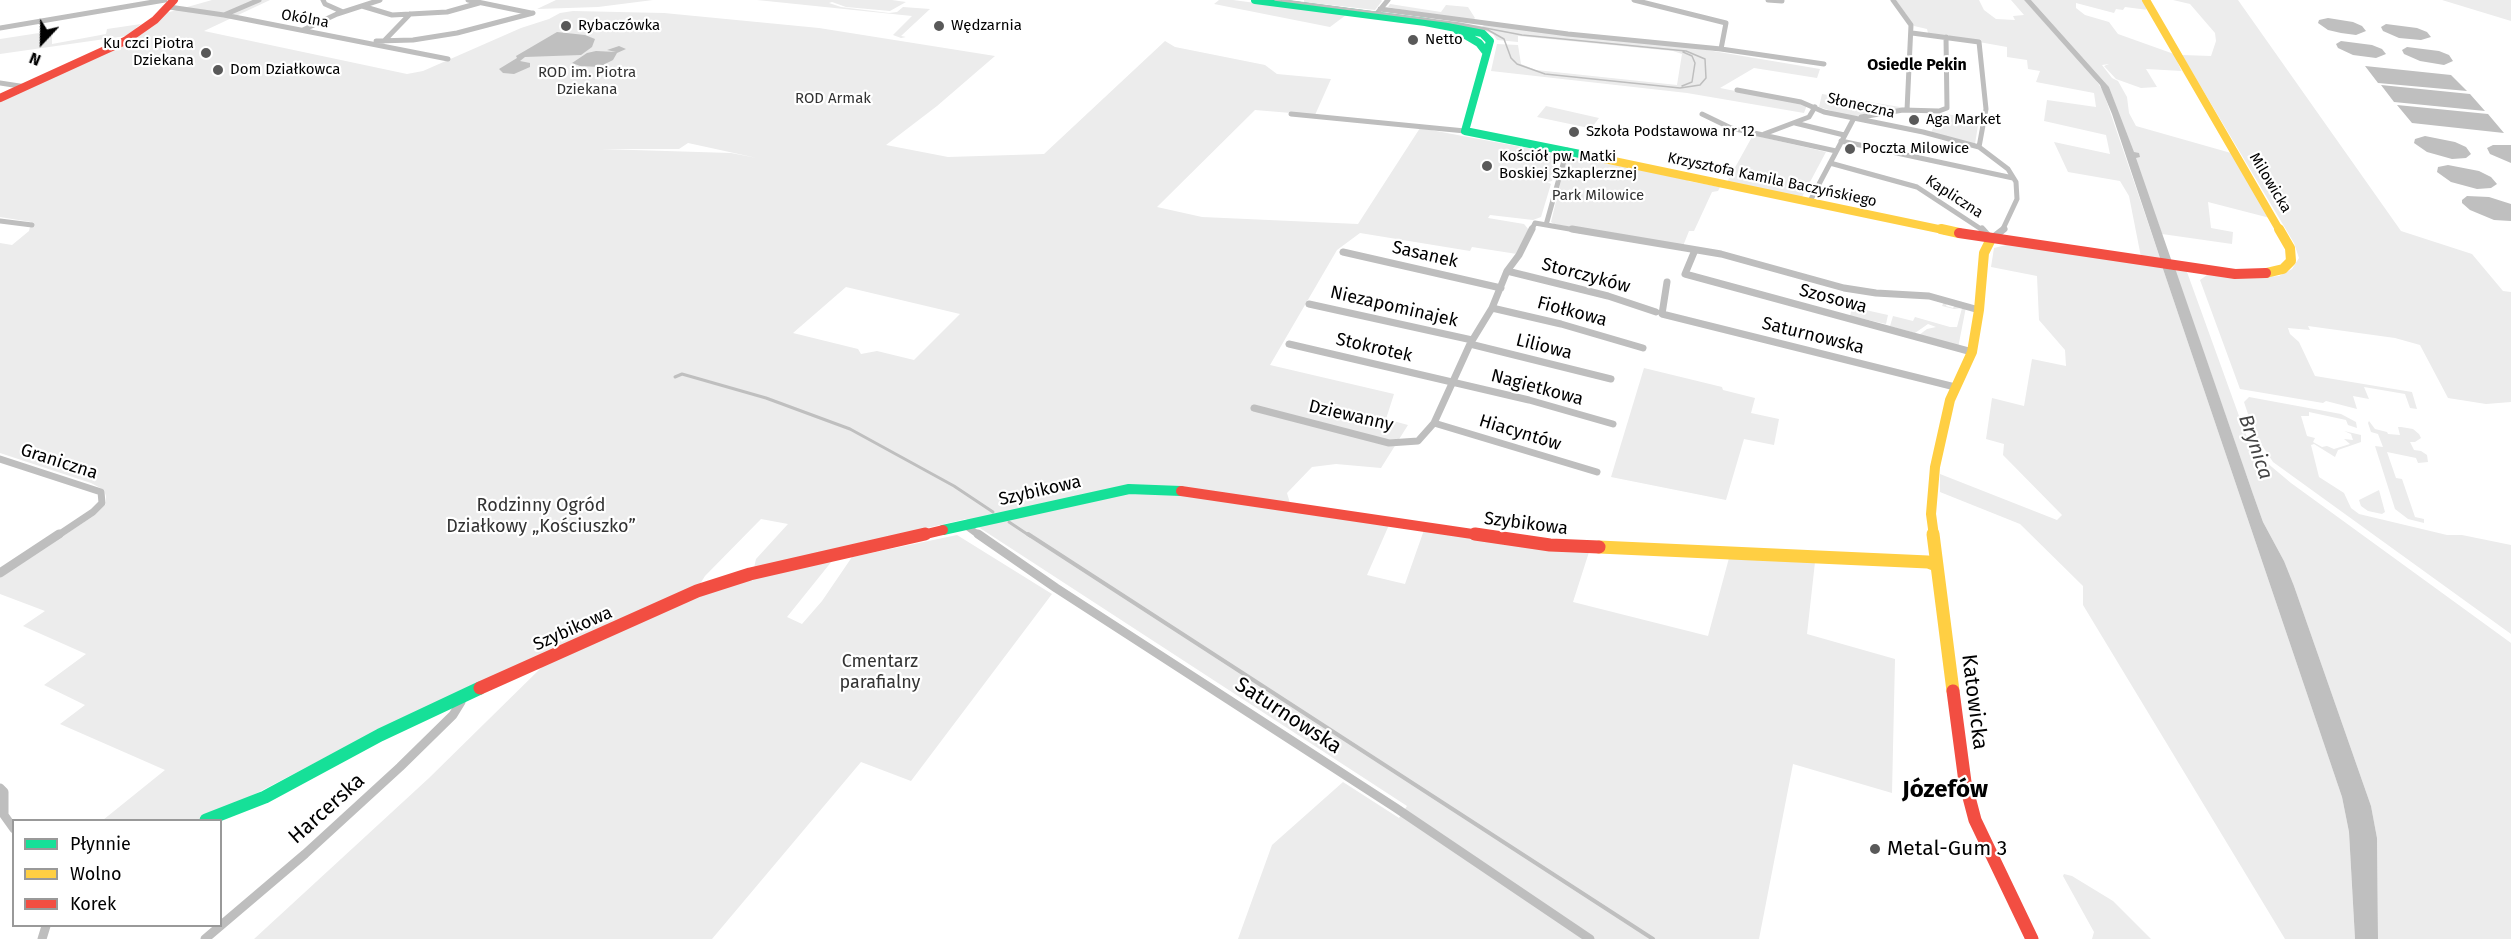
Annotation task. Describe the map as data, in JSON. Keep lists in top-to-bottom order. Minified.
{"streets":{"street":["Okólna","Słoneczna","Krzysztofa Kamila Baczyńskiego","Milowicka","Kapliczna","Sasanek","Storczyków","Szosowa","Niezapominajek","Fiołkowa","Saturnowska","Liliowa","Stokrotek","Nagietkowa","Dziewanny","Hiacyntów","Graniczna","Szybikowa","Katowicka","Harcerska"]},"crossings":[["Krzysztofa Kamila Baczyńskiego","Milowicka"],["Krzysztofa Kamila Baczyńskiego","Kapliczna"],["Storczyków","Saturnowska"],["Niezapominajek","Liliowa"],["Saturnowska","Szybikowa"],["Stokrotek","Nagietkowa"],["Dziewanny","Hiacyntów"],["Szybikowa","Katowicka"],["Szybikowa","Harcerska"]],"districts":["Osiedle Pekin","Józefów"],"water":["Brynica"],"parks":["ROD im. Piotra Dziekana","ROD Armak","Park Milowice","Rodzinny Ogród Działkowy „Kościuszko”","Cmentarz parafialny"],"places":["Rybaczówka","Wędzarnia","Netto","Ku czci Piotra Dziekana","Dom Działkowca","Aga Market","Szkoła Podstawowa nr 12","Poczta Milowice","Kościół pw. Matki Boskiej Szkaplerznej","Metal-Gum 3"],"legend":["Płynnie","Wolno","Korek"],"north":"bottom"}
